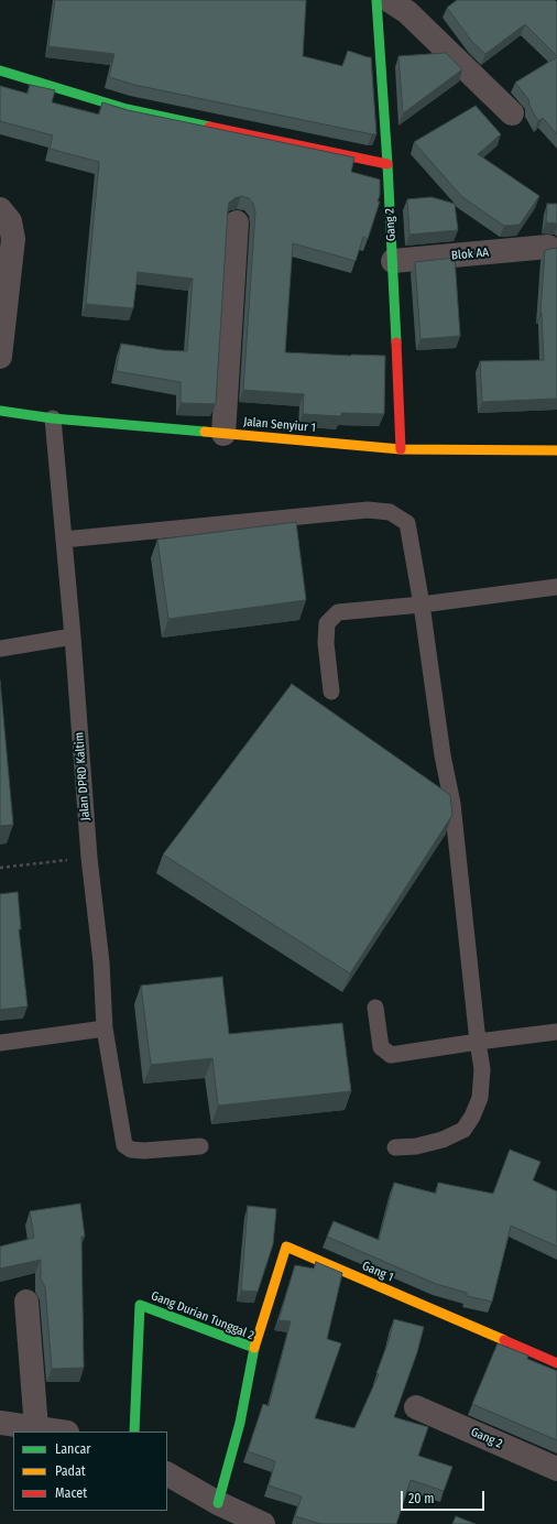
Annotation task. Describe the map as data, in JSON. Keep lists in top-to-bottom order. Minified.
{"streets":{"street":["Gang 2","Blok AA","Jalan Senyiur 1","Gang 1","Gang Durian Tunggal 2"],"lane":["Jalan DPRD Kaltim"]},"crossings":[["Gang 2","Blok AA"],["Gang 2","Jalan Senyiur 1"],["Jalan Senyiur 1","Jalan DPRD Kaltim"],["Gang 1","Gang Durian Tunggal 2"]],"legend":["Lancar","Padat","Macet"],"scale_bar":"20 m"}
